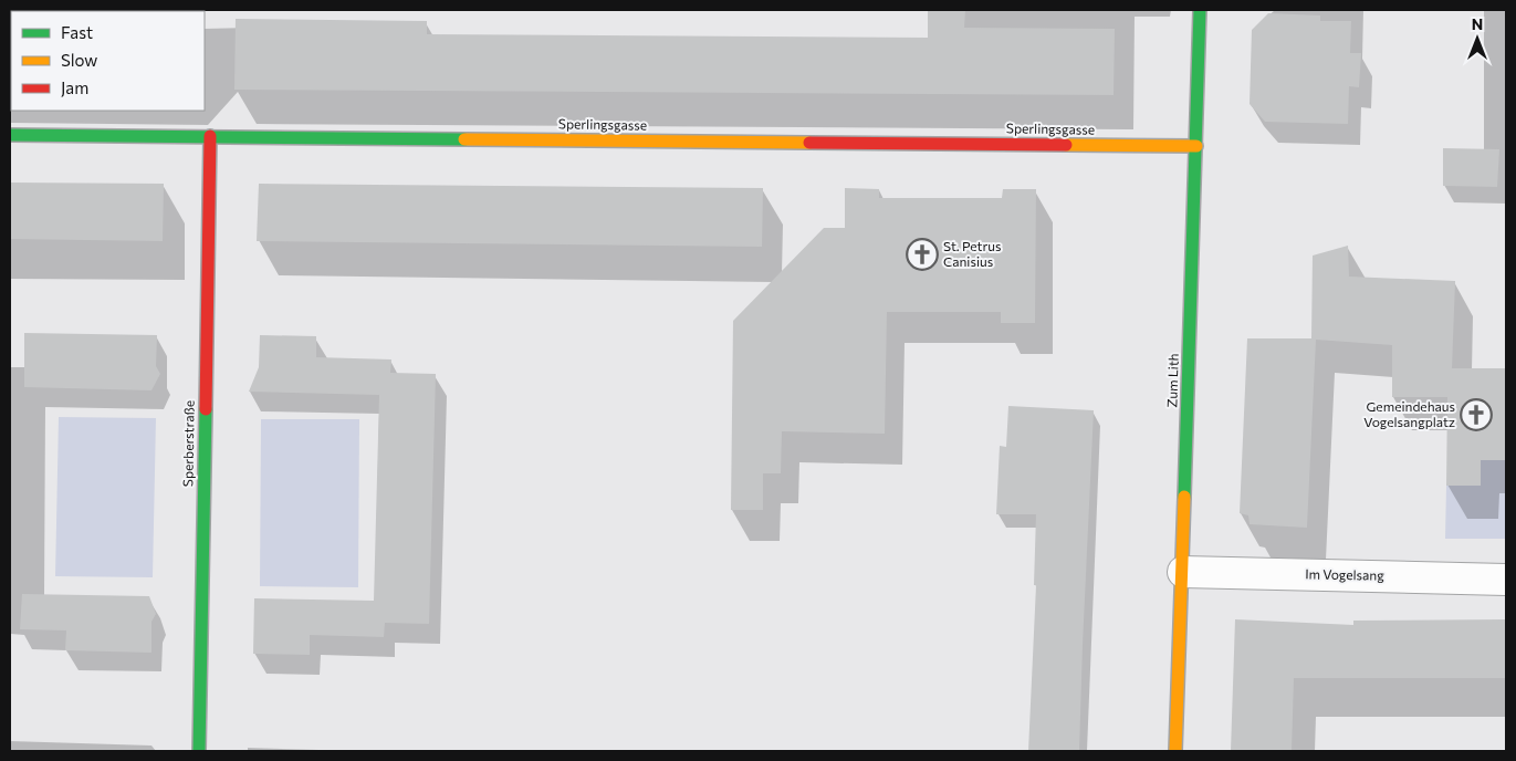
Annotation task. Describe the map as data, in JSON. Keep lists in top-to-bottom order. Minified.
{"streets":{"street":["Sperlingsgasse","Zum Lith","Sperberstraße","Im Vogelsang"]},"crossings":[["Sperlingsgasse","Zum Lith"],["Sperlingsgasse","Sperberstraße"],["Zum Lith","Im Vogelsang"]],"places":{"church":["St. Petrus Canisius","Gemeindehaus Vogelsangplatz"]},"legend":["Fast","Slow","Jam"],"north":"top"}
